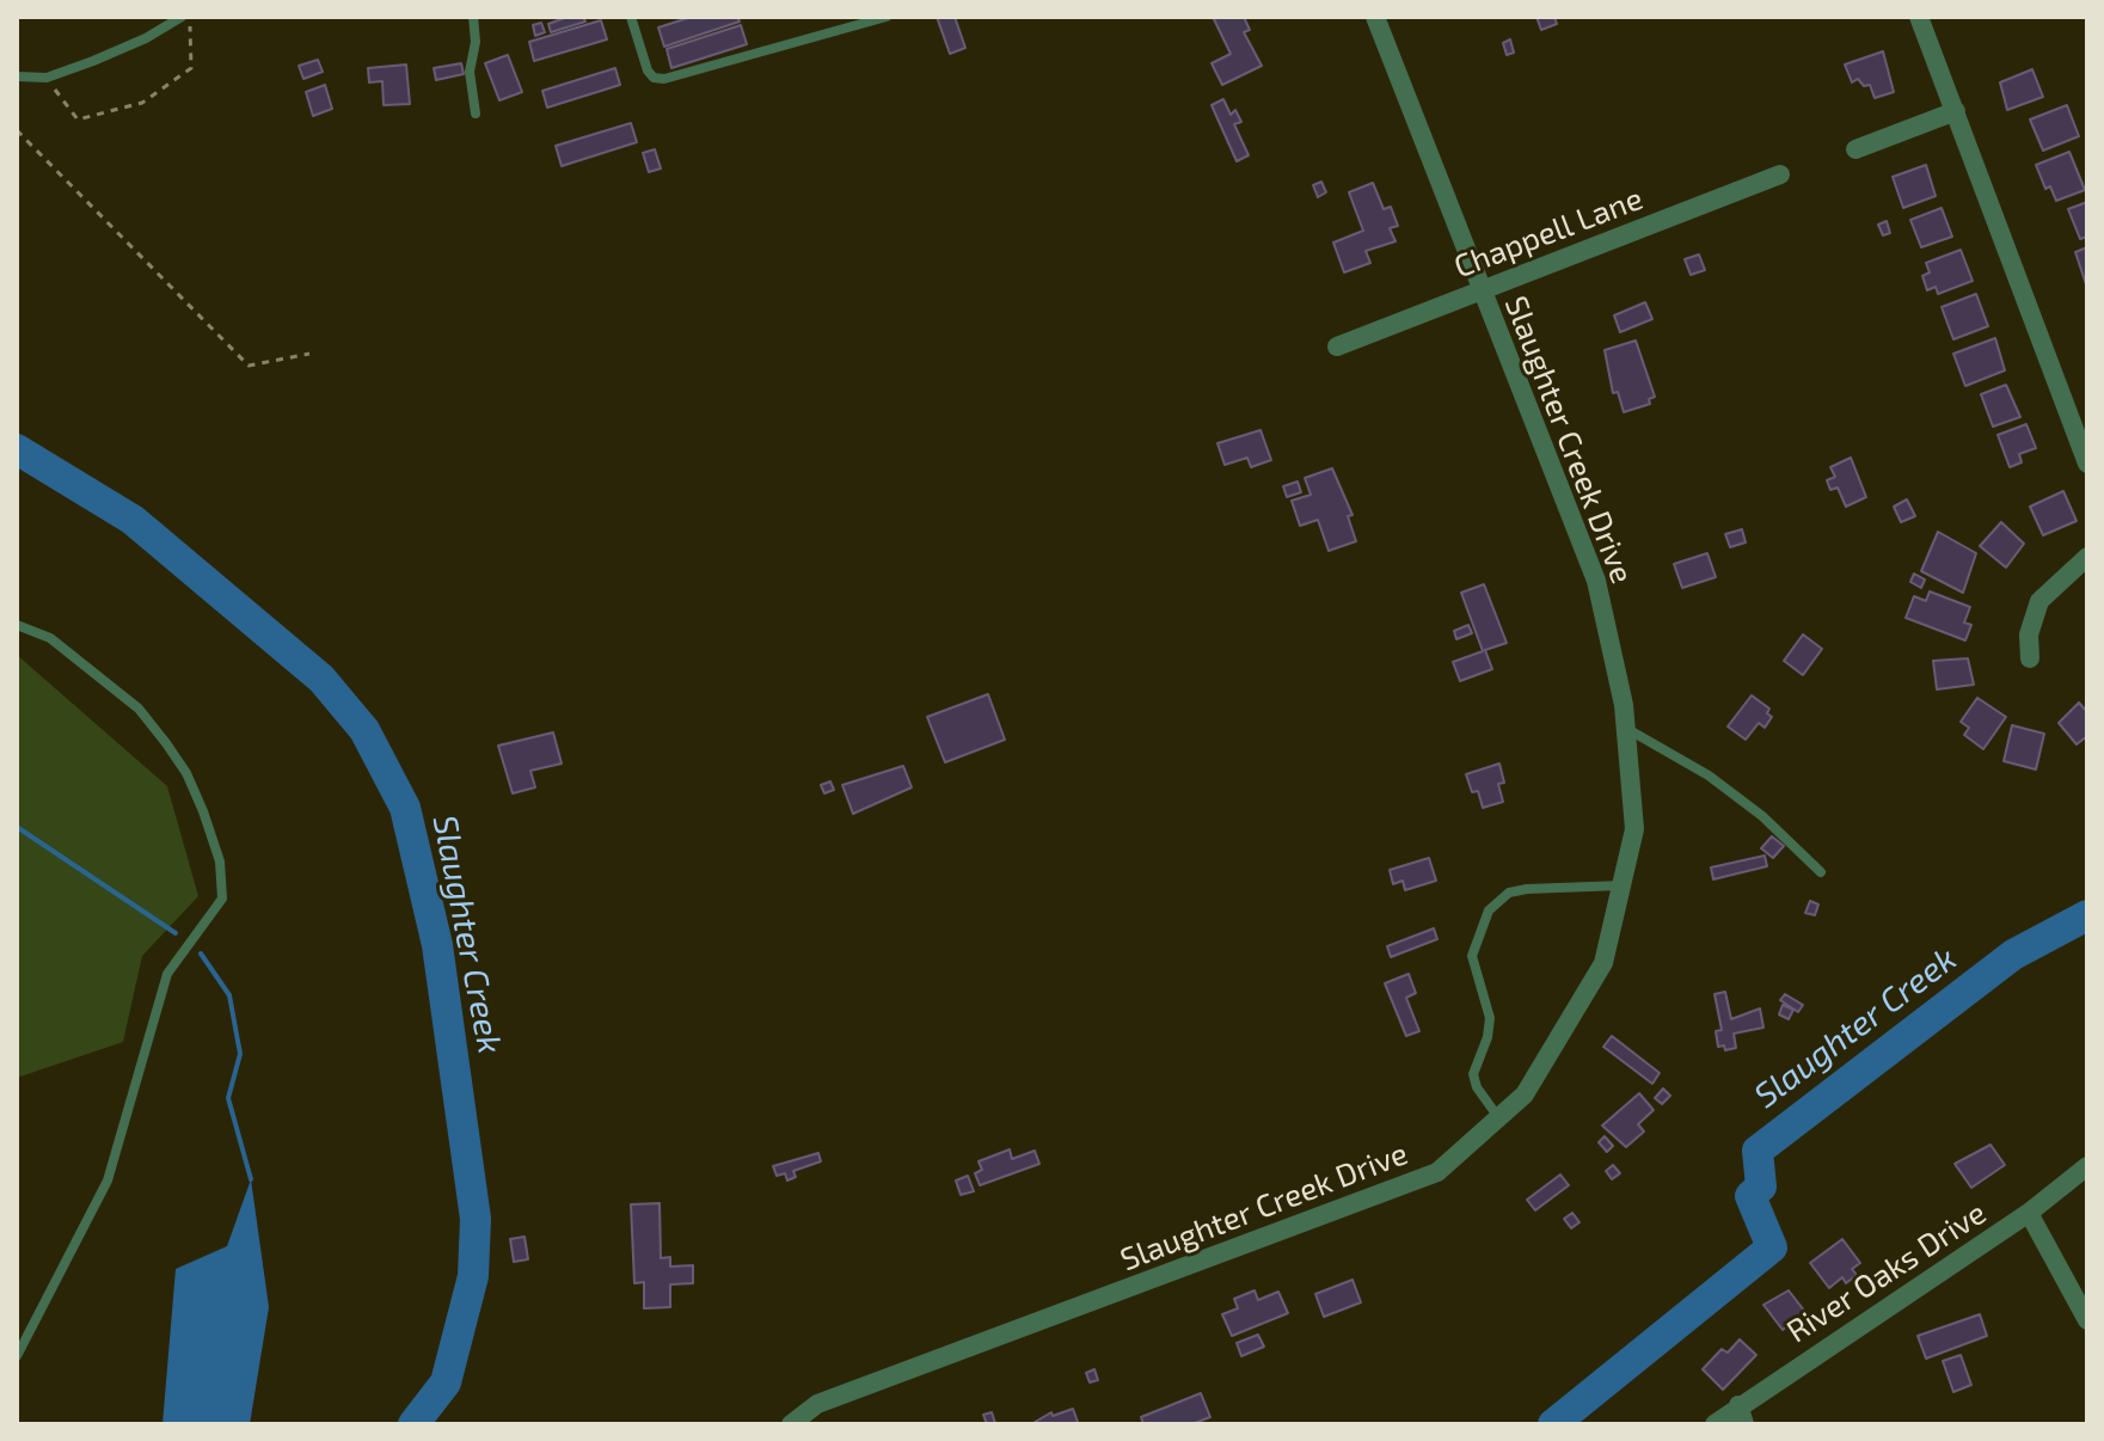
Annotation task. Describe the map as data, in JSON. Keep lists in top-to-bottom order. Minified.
{"streets":{"street":["Chappell Lane","Slaughter Creek Drive","River Oaks Drive"]},"crossings":[["Chappell Lane","Slaughter Creek Drive"]],"water":["Slaughter Creek"]}
